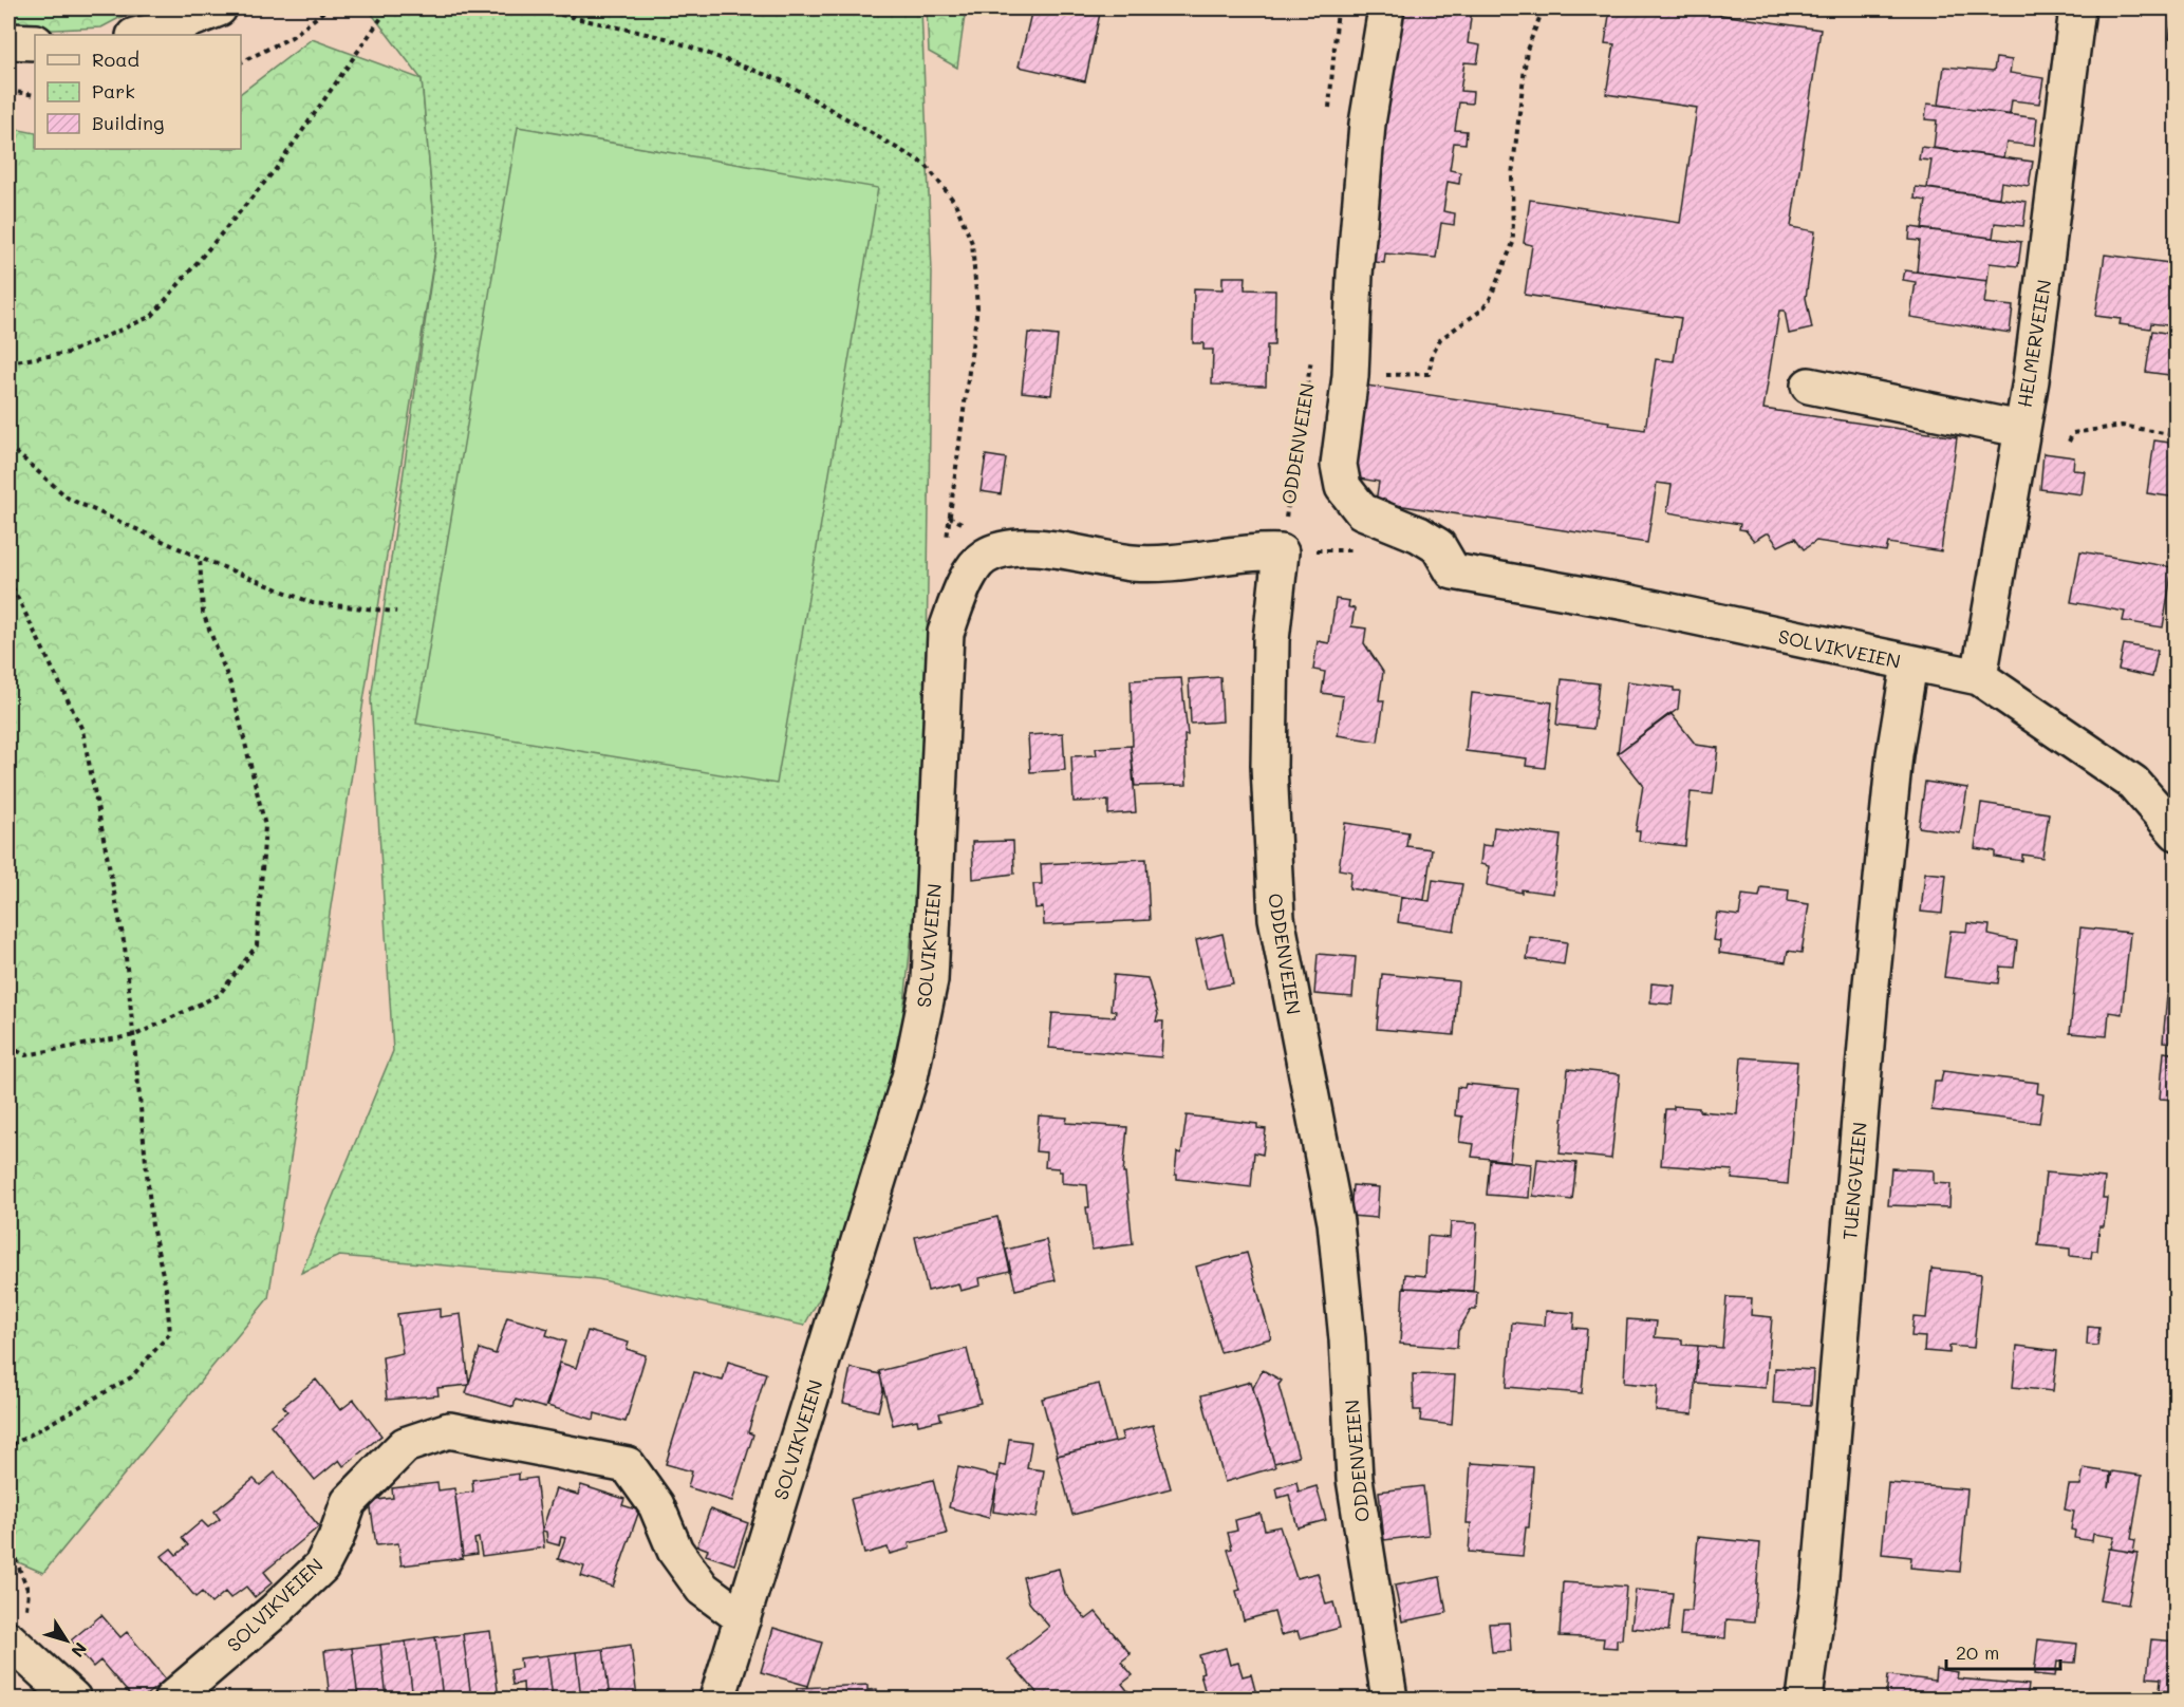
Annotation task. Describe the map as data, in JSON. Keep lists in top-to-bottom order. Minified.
{"streets":{"street":["HELMERVEIEN","ODDENVEIEN","SOLVIKVEIEN","TUENGVEIEN"]},"crossings":[["HELMERVEIEN","SOLVIKVEIEN"],["ODDENVEIEN","SOLVIKVEIEN"],["SOLVIKVEIEN","TUENGVEIEN"]],"legend":["Road","Park","Building"],"scale_bar":"20 m","north":"bottom right"}
